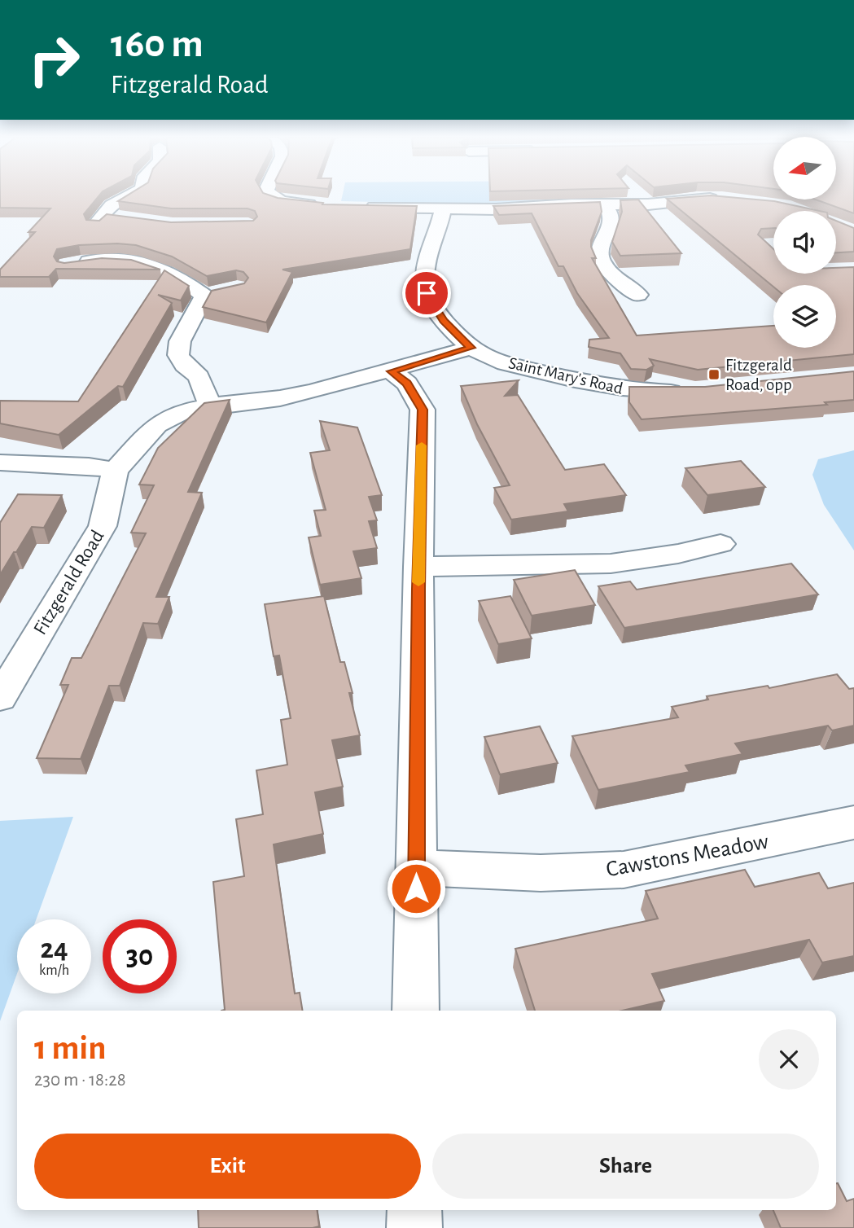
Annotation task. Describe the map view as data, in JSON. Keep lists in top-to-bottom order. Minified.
{"streets":{"street":["Saint Mary's Road","Fitzgerald Road","Cawstons Meadow"]},"crossings":[["Saint Mary's Road","Fitzgerald Road"]],"places":{"transit":["Fitzgerald Road, opp"]},"north":"left","page":{"turn":["160 m","Fitzgerald Road"],"speed":"24 km/h","limit":"30","heading":["1 min","230 m · 18:28"],"buttons":["Exit","Share"]}}
